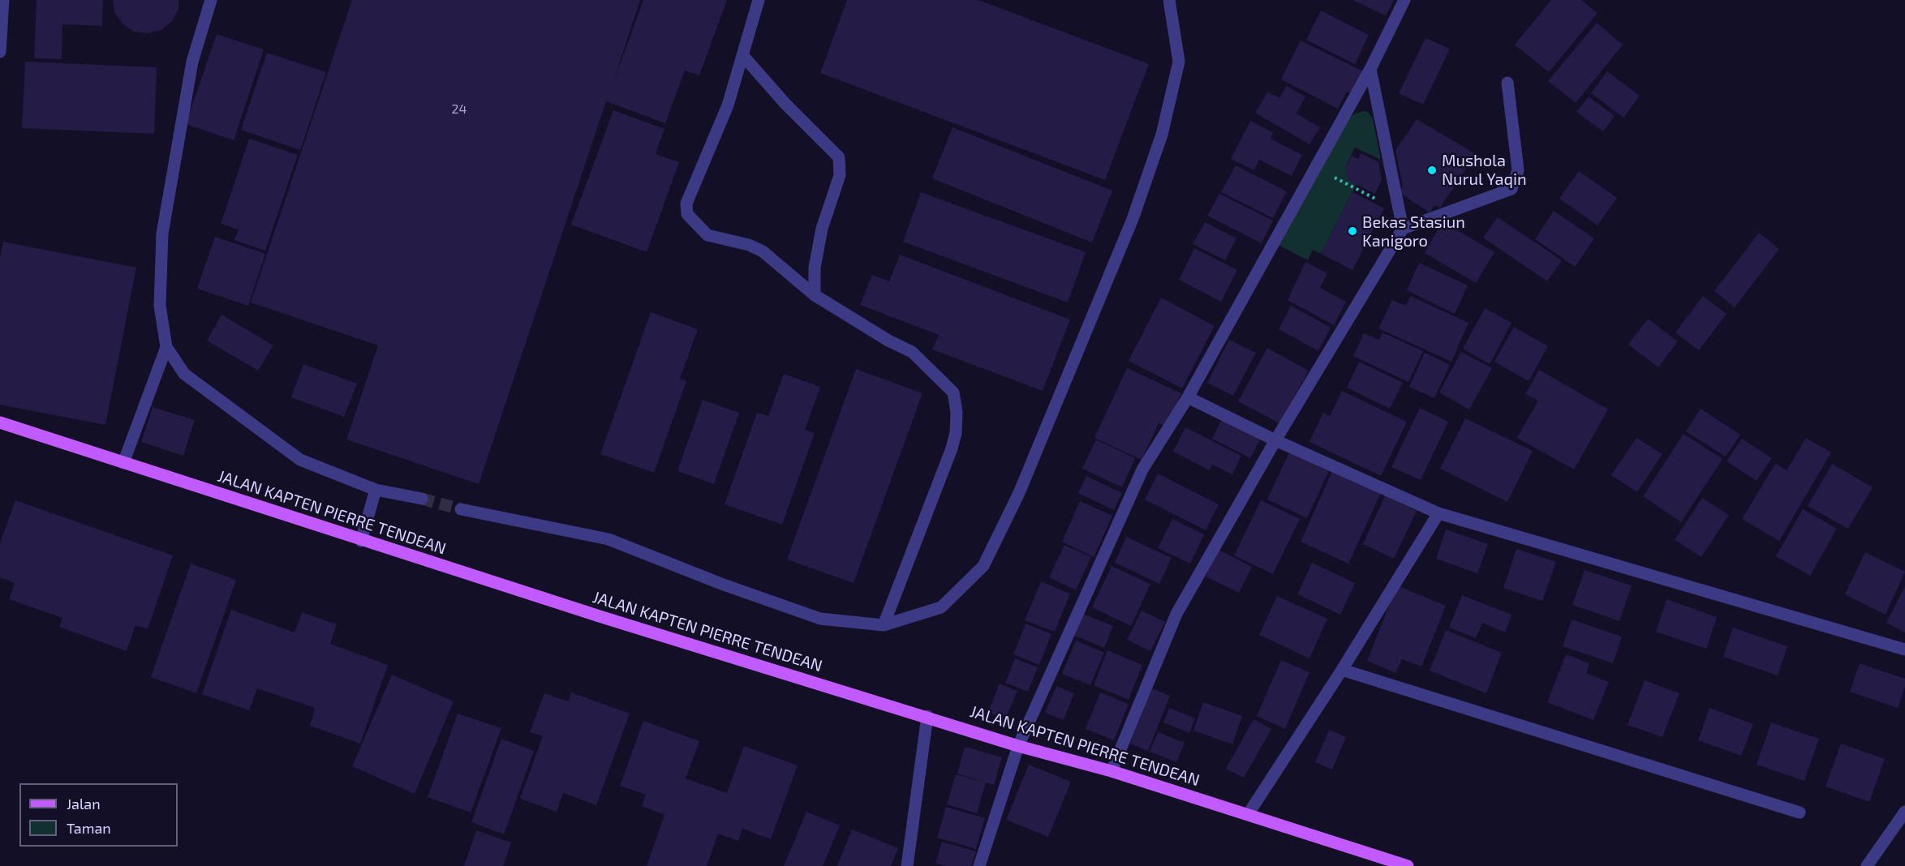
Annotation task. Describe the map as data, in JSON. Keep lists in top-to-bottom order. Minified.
{"streets":{"main road":["JALAN KAPTEN PIERRE TENDEAN"]},"places":["Mushola Nurul Yaqin","Bekas Stasiun Kanigoro"],"house_numbers":["24"],"legend":["Jalan","Taman"]}
